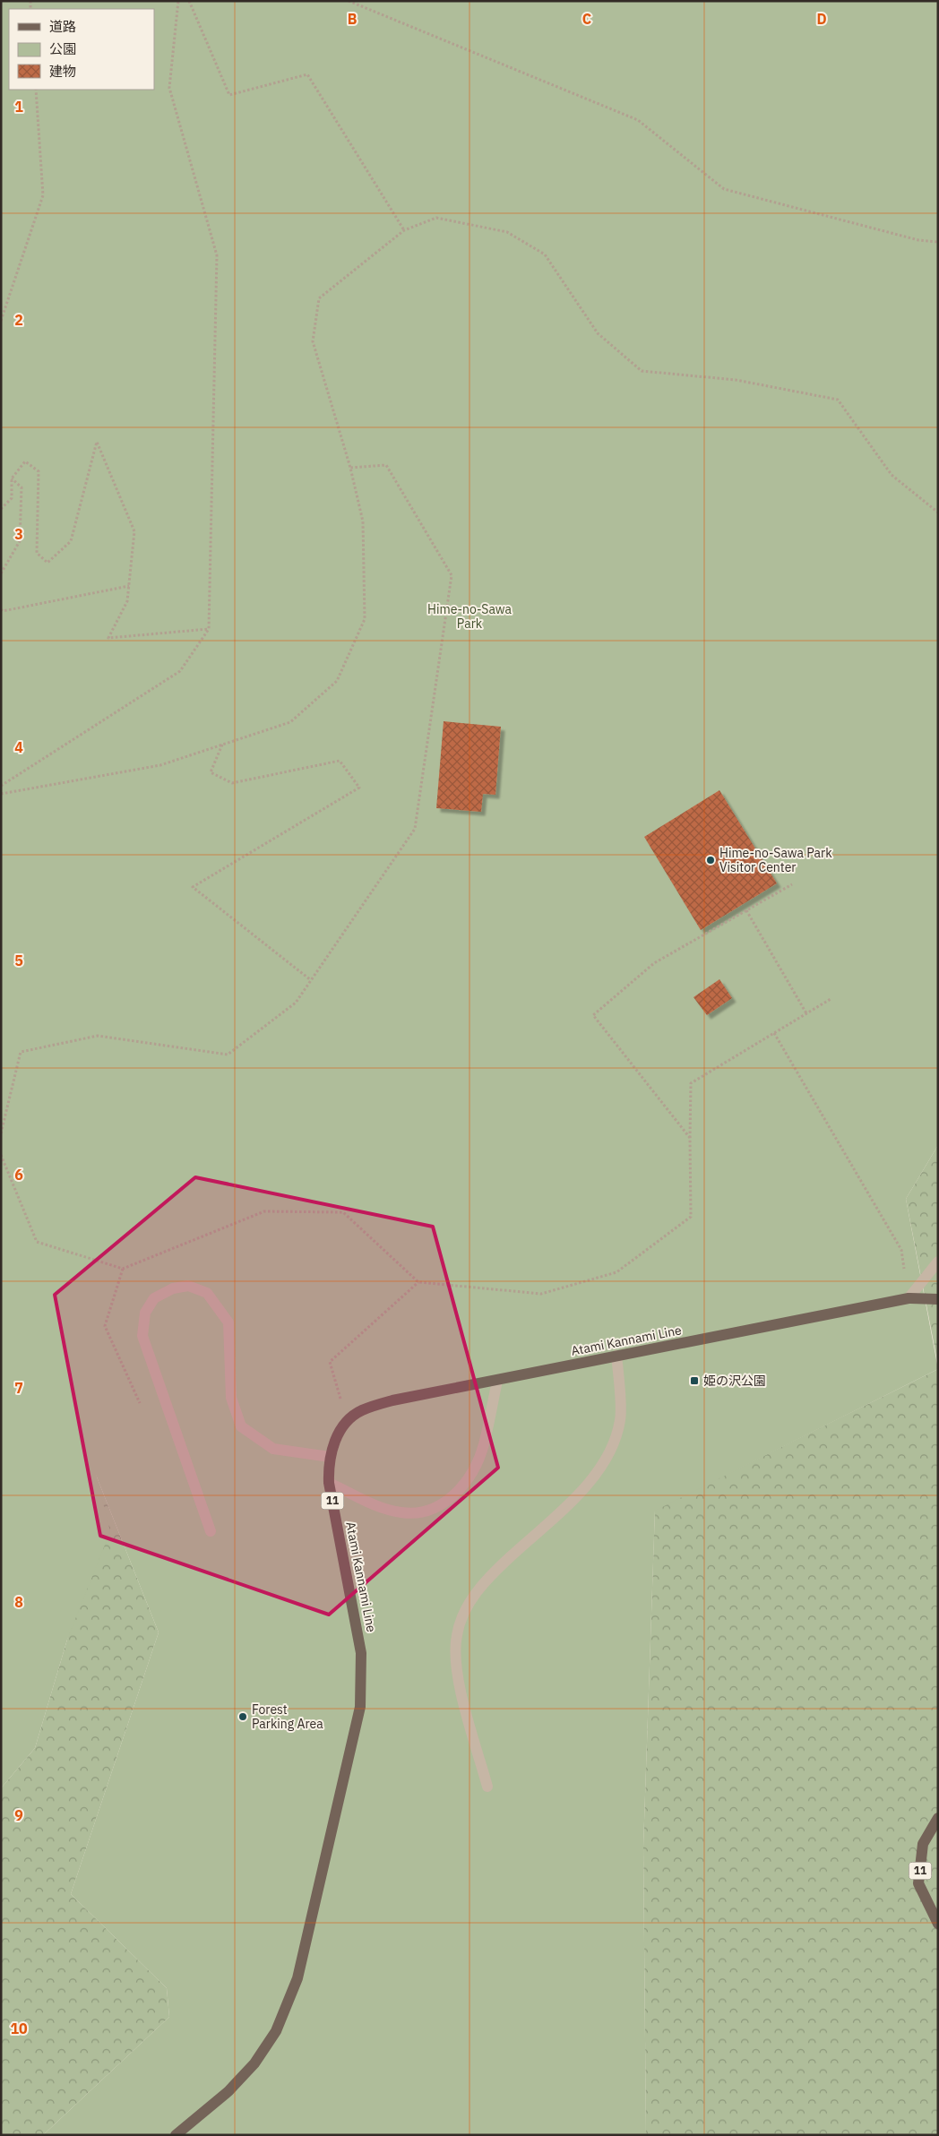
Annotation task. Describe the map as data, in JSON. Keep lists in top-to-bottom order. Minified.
{"streets":{"main road":["Atami Kannami Line","11"]},"parks":["Hime-no-Sawa Park"],"places":{"other":["Hime-no-Sawa Park Visitor Center","Forest Parking Area"],"transit":["姫の沢公園"]},"legend":["道路","公園","建物"],"grid":{"columns":["B","C","D"],"rows":["1","2","3","4","5","6","7","8","9","10"]}}
